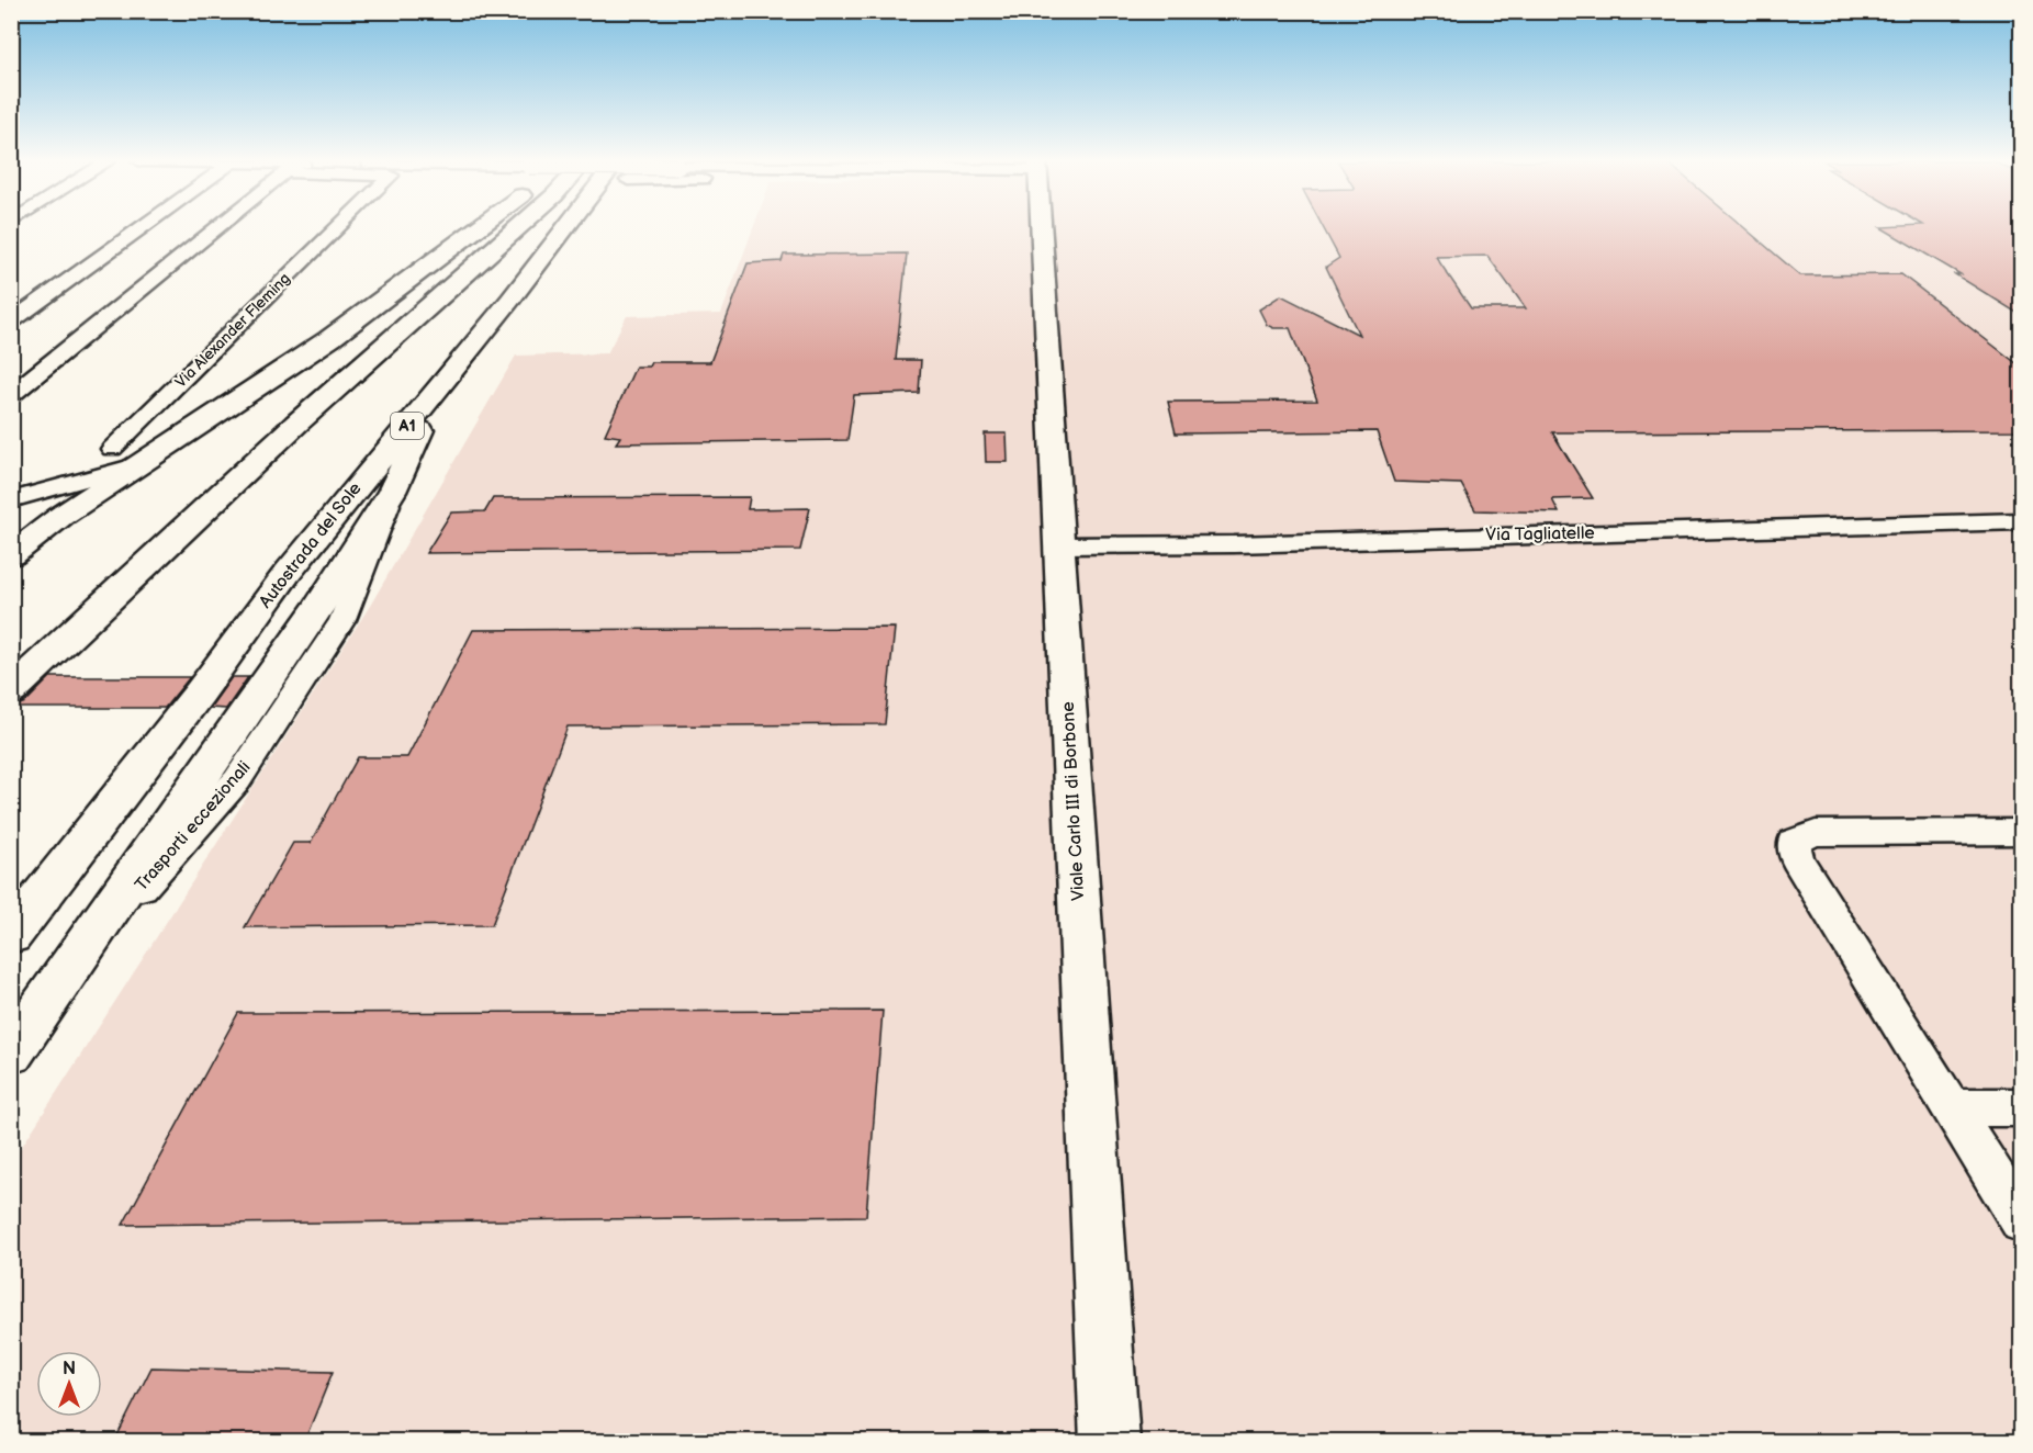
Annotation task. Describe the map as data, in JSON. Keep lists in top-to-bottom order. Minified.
{"streets":{"main road":["A1","Autostrada del Sole","Viale Carlo III di Borbone"],"street":["Via Alexander Fleming","Via Tagliatelle","Trasporti eccezionali"]},"crossings":[["Via Tagliatelle","Viale Carlo III di Borbone"]],"north":"top"}
